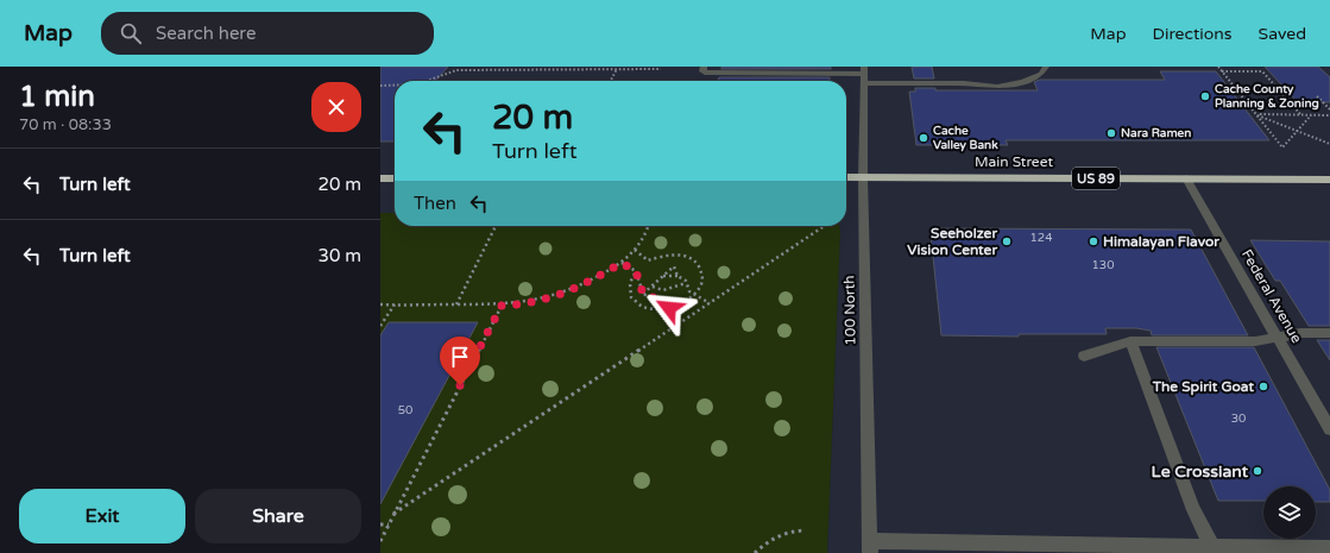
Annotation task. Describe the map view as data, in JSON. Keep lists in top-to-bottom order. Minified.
{"streets":{"highway":["Main Street","US 89"],"street":["Federal Avenue","100 North"]},"crossings":[["Main Street","Federal Avenue"],["Main Street","100 North"]],"places":["Cache County Planning & Zoning","Nara Ramen","Cache Valley Bank","Seeholzer Vision Center","Himalayan Flavor","The Spirit Goat","Le Crossiant"],"house_numbers":["124","130","50","30"],"page":{"header":"Map","search":"Search here","nav":["Map","Directions","Saved"],"heading":["1 min","70 m · 08:33"],"turn":["20 m","Turn left"],"list":[{"name":"Turn left","value":"20 m"},{"name":"Turn left","value":"30 m"}],"then":"Then","buttons":["Exit","Share"]}}
